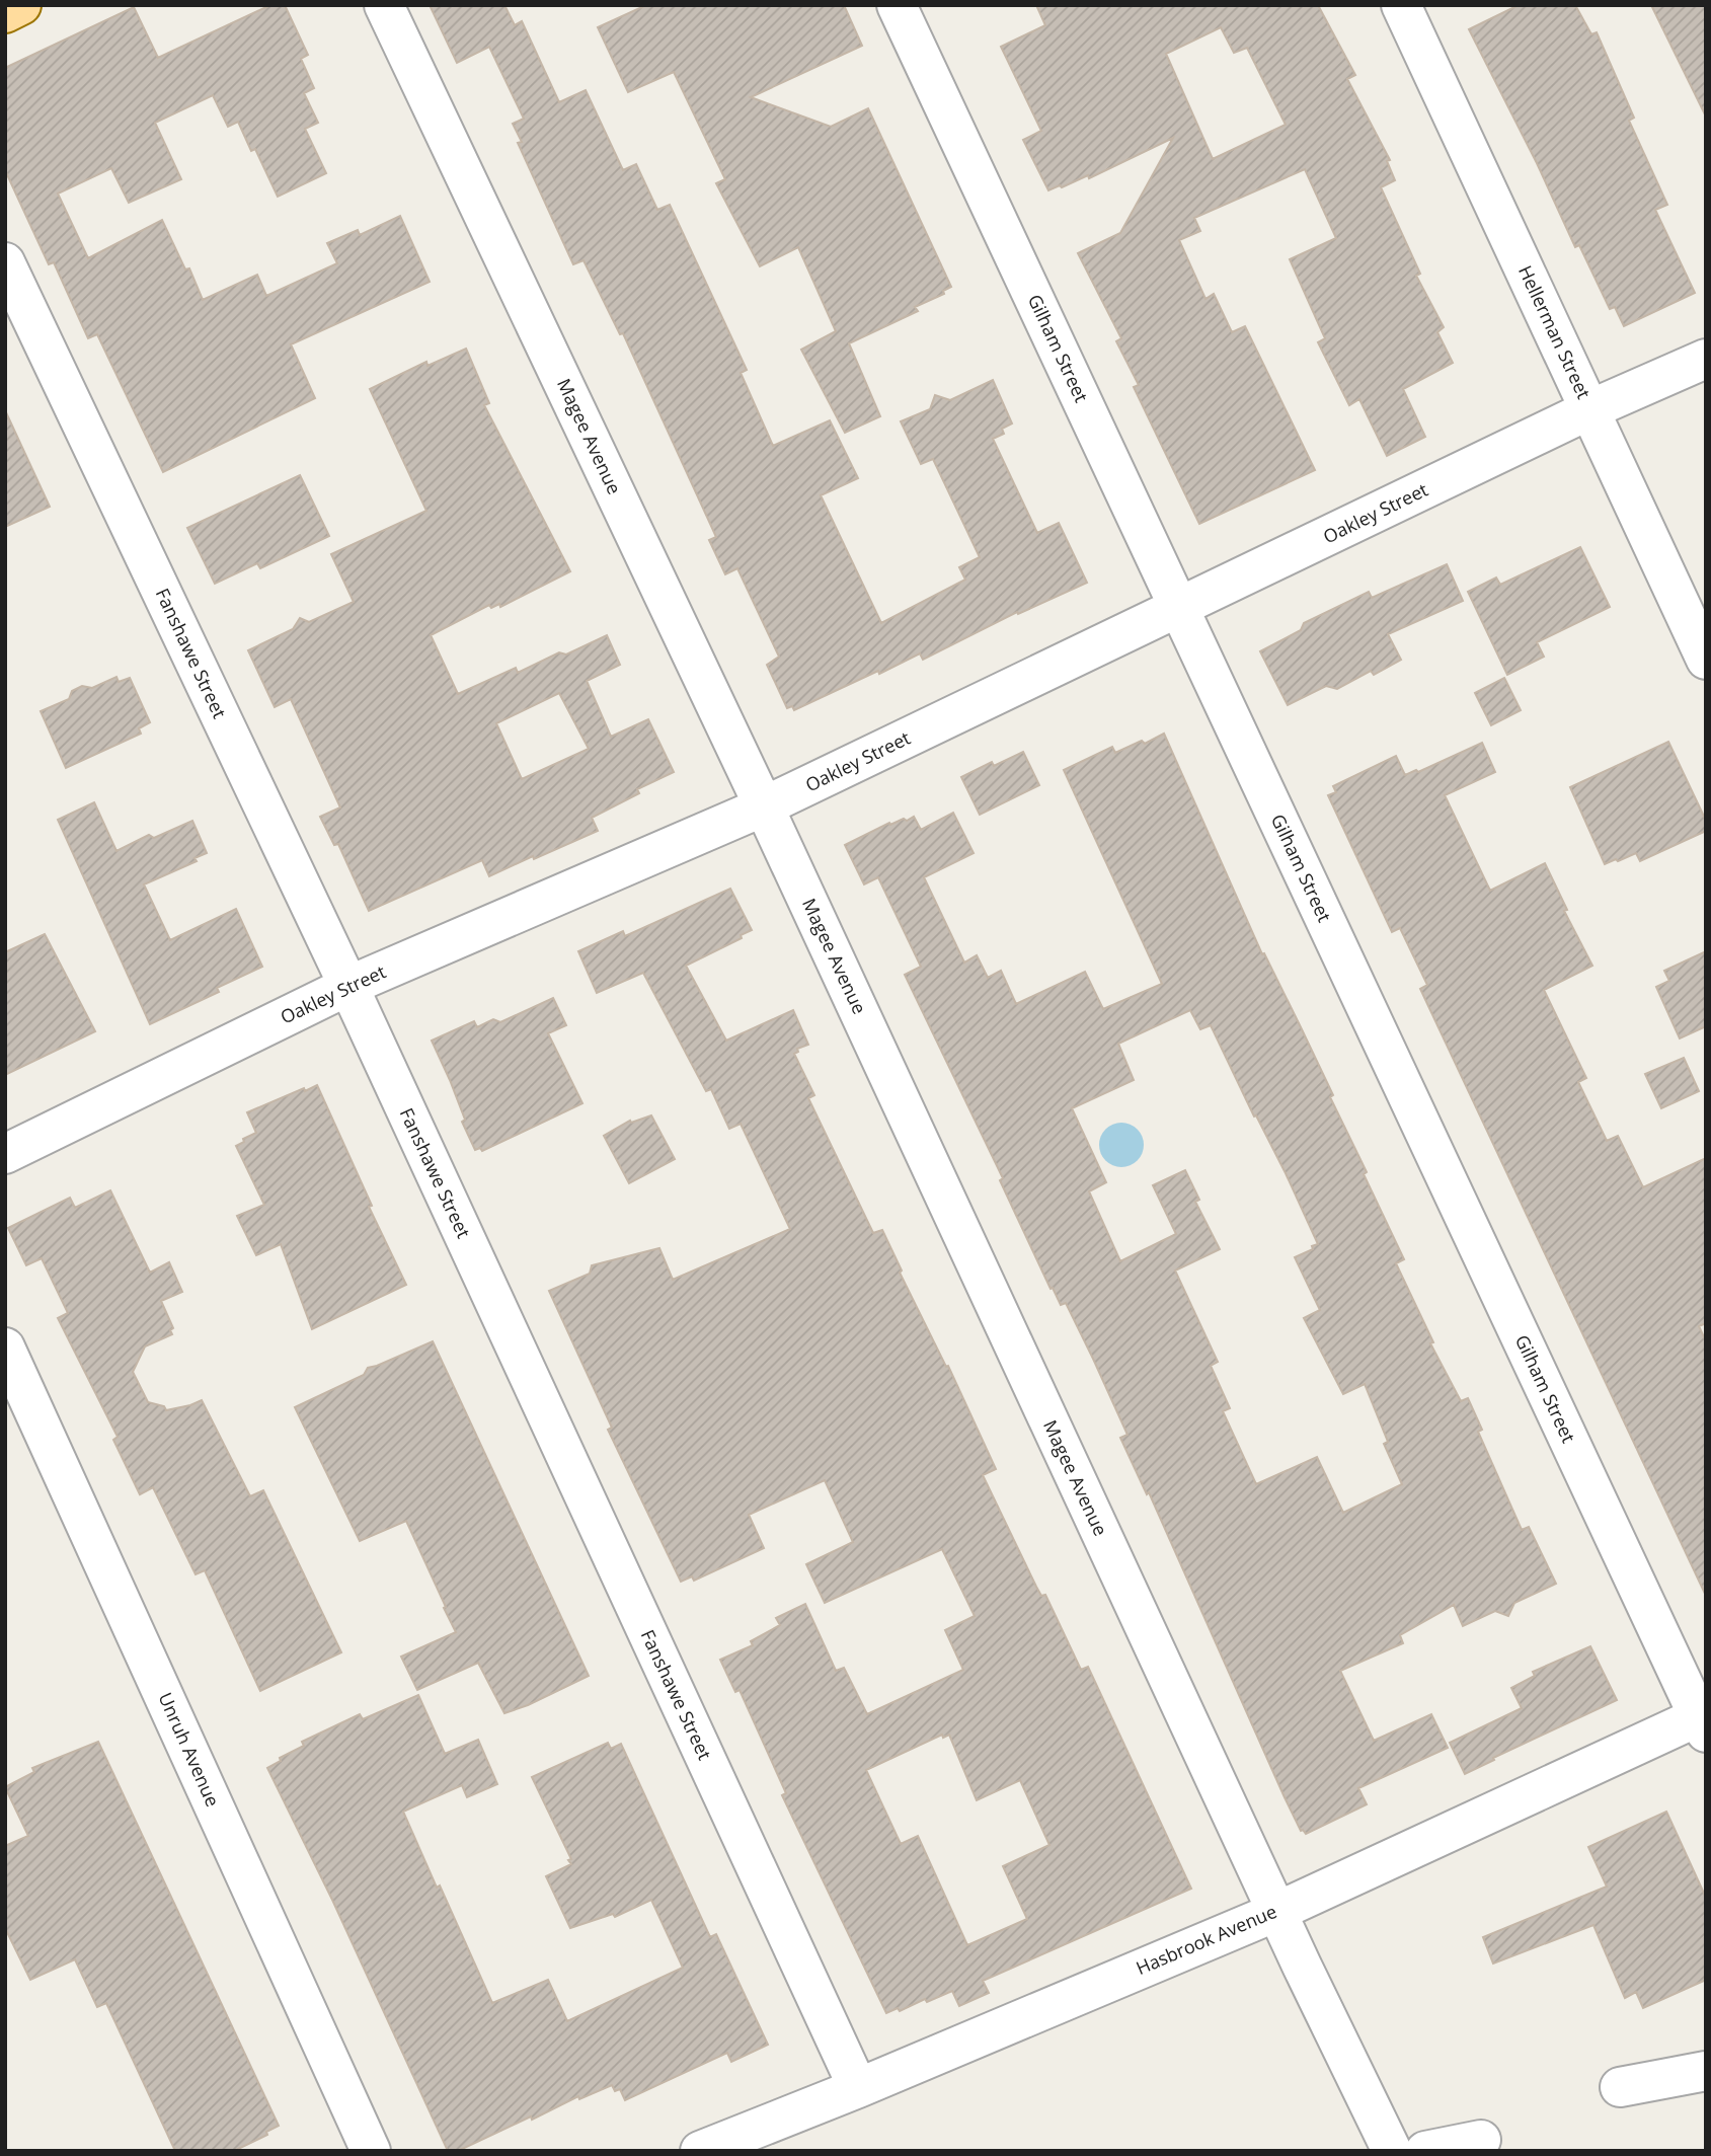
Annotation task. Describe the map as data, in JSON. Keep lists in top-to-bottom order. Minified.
{"streets":{"street":["Hellerman Street","Gilham Street","Magee Avenue","Oakley Street","Fanshawe Street","Unruh Avenue","Hasbrook Avenue"]},"crossings":[["Hellerman Street","Oakley Street"],["Gilham Street","Oakley Street"],["Gilham Street","Hasbrook Avenue"],["Magee Avenue","Oakley Street"],["Magee Avenue","Hasbrook Avenue"],["Oakley Street","Fanshawe Street"],["Fanshawe Street","Hasbrook Avenue"]]}
